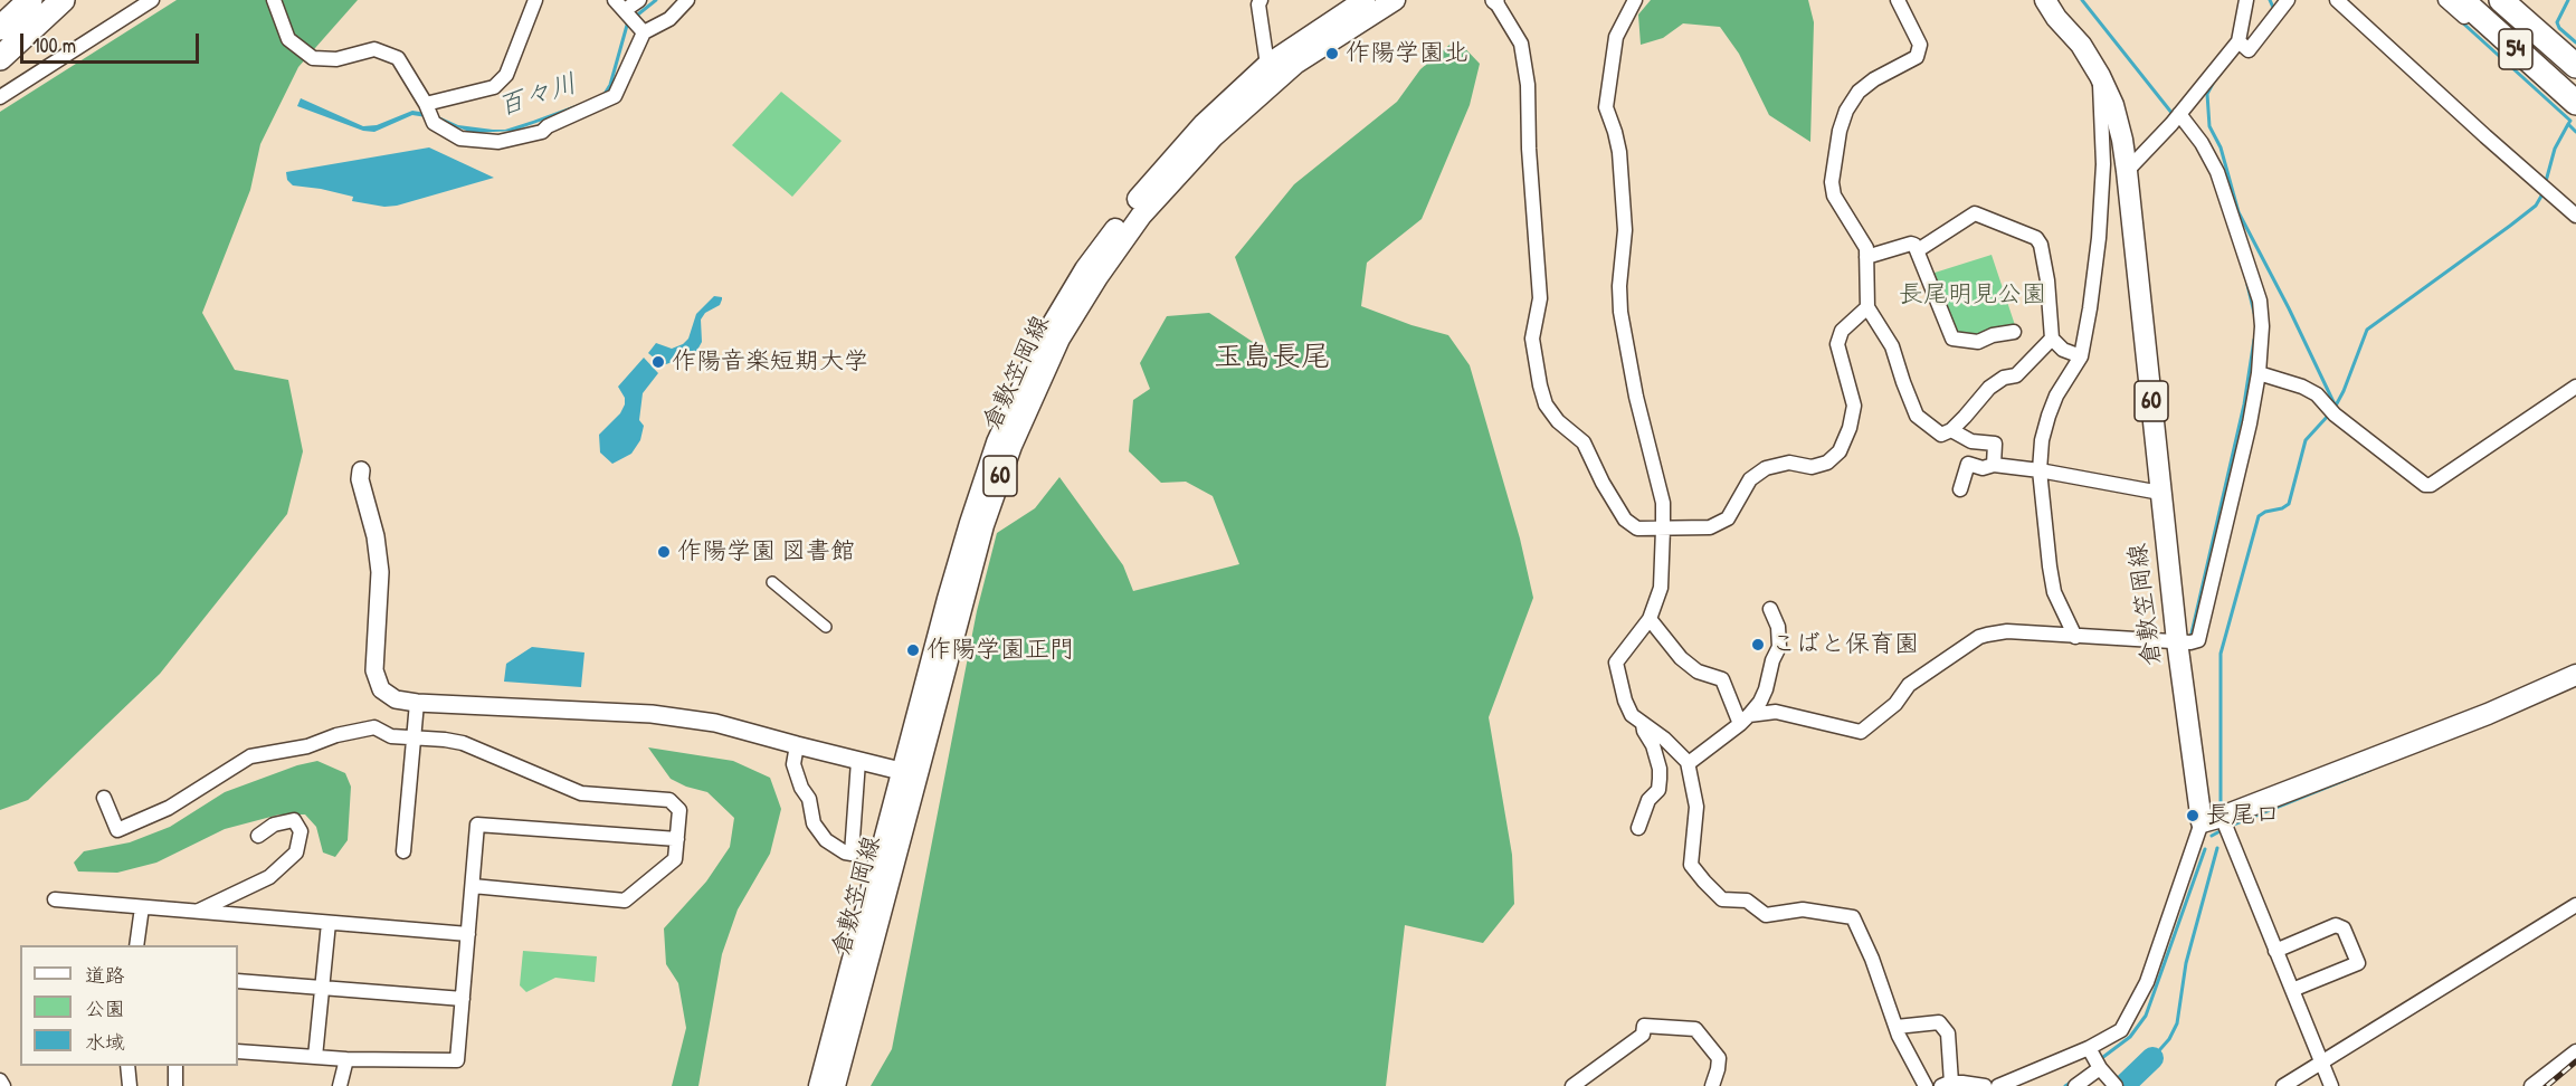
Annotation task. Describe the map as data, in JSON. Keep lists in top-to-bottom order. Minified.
{"streets":{"highway":["54"],"main road":["倉敷笠岡線","60"]},"districts":["玉島長尾"],"water":["百々川"],"parks":["長尾明見公園"],"places":["作陽学園北","作陽音楽短期大学","作陽学園 図書館","こばと保育園","作陽学園正門","長尾口"],"legend":["道路","公園","水域"],"scale_bar":"100 m"}
